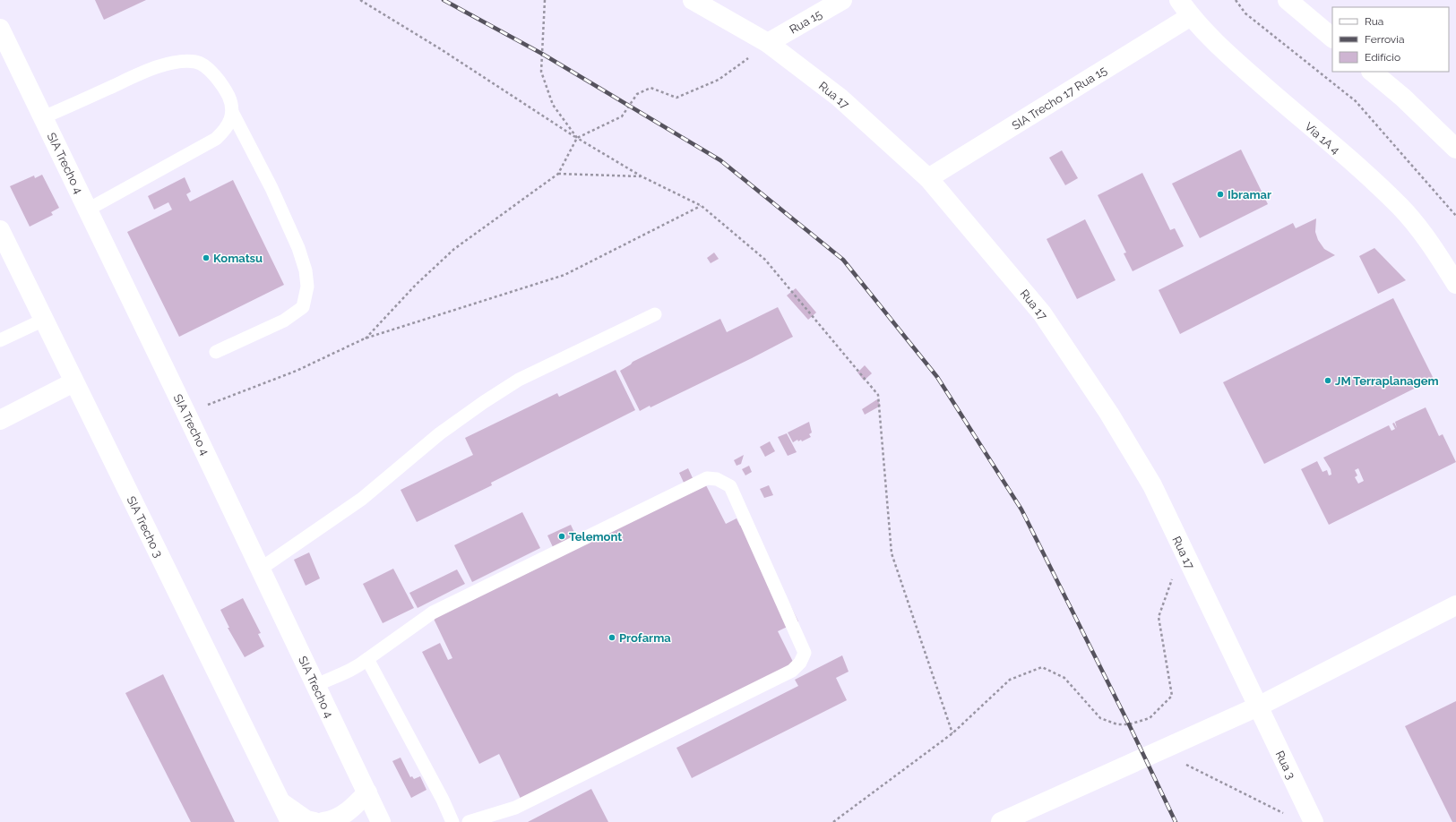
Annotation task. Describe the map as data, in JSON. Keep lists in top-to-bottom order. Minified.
{"streets":{"main road":["Rua 15","Rua 17","SIA Trecho 17 Rua 15","Via 1A 4","SIA Trecho 4","SIA Trecho 3","Rua 3"]},"crossings":[["Rua 15","Rua 17"],["Rua 17","SIA Trecho 17 Rua 15"],["Rua 17","Rua 3"],["SIA Trecho 17 Rua 15","Via 1A 4"]],"places":["Ibramar","Komatsu","JM Terraplanagem","Telemont","Profarma"],"legend":["Rua","Ferrovia","Edifício"]}
